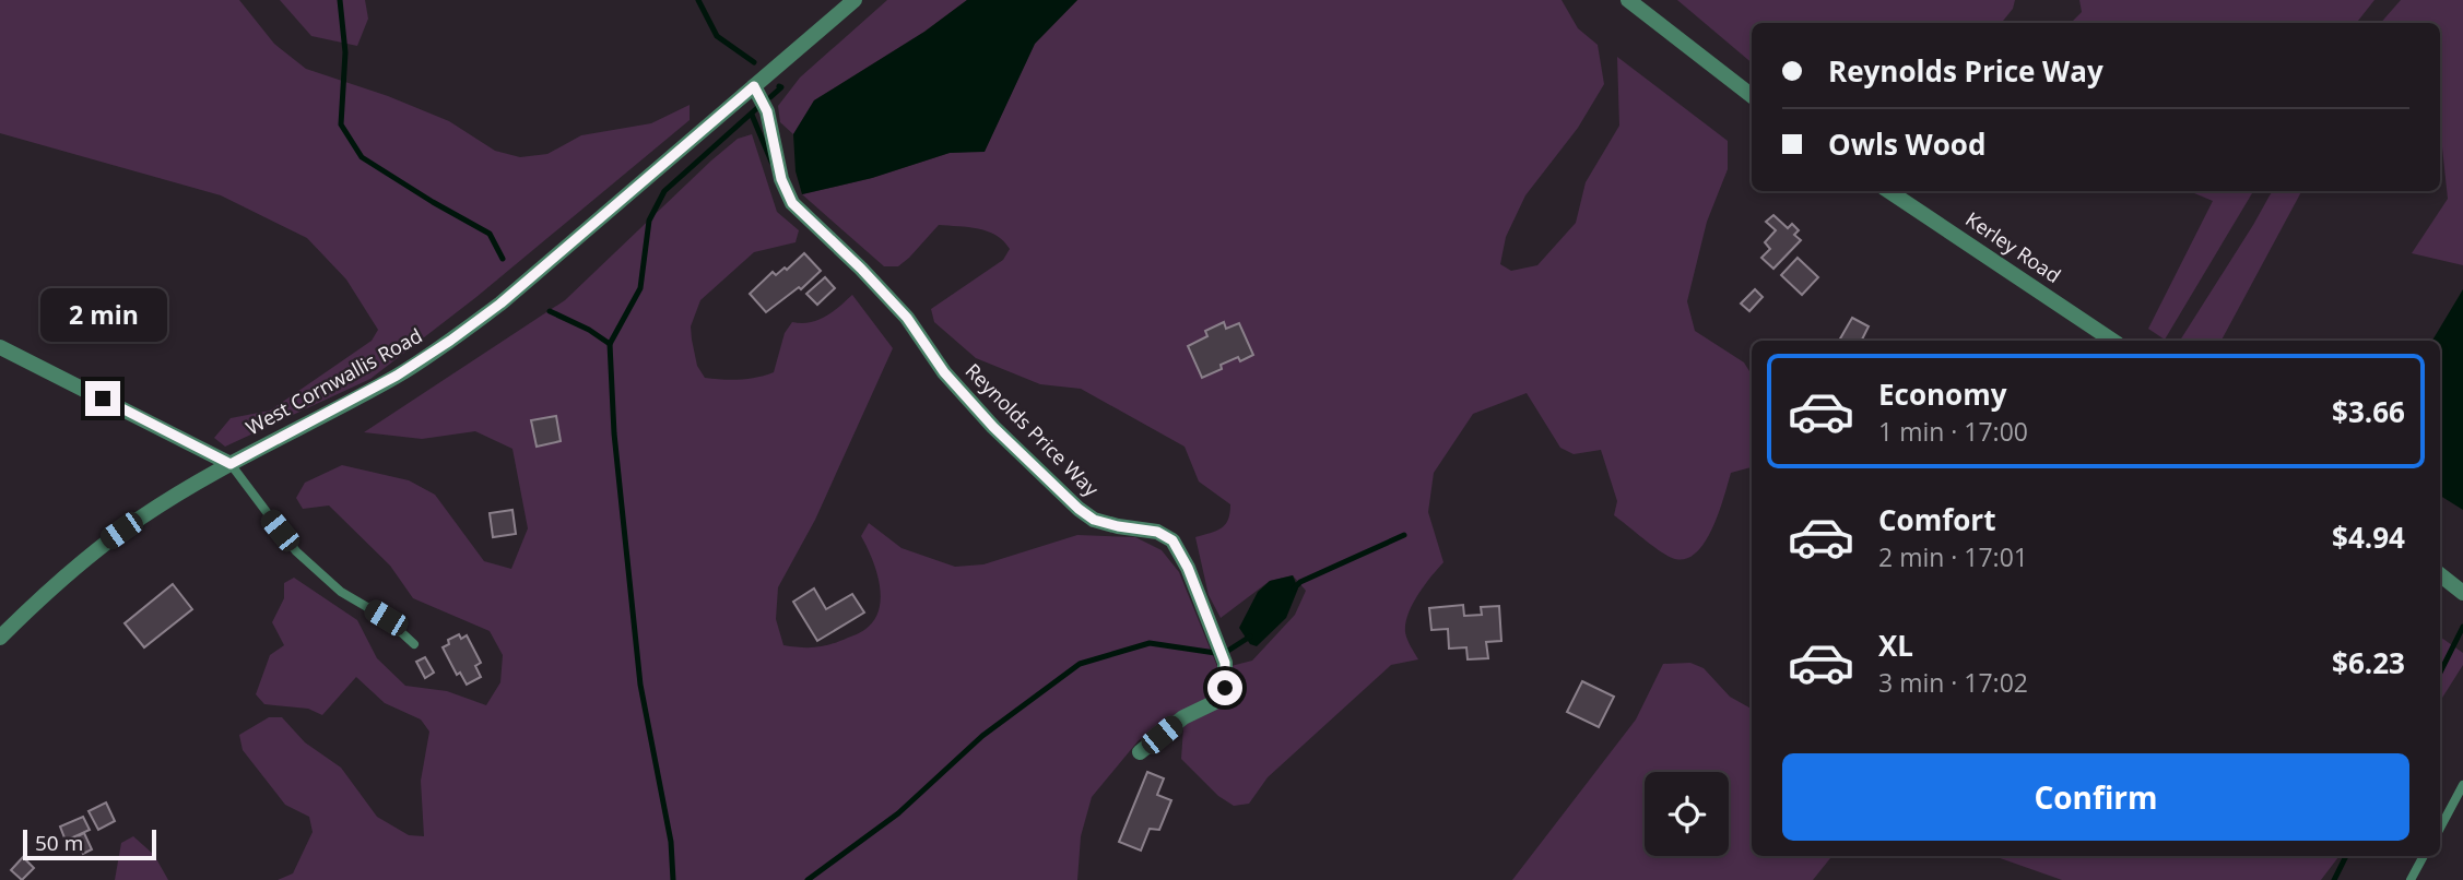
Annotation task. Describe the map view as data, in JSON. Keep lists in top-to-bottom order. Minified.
{"streets":{"street":["Kerley Road","West Cornwallis Road","Reynolds Price Way"]},"crossings":[["West Cornwallis Road","Reynolds Price Way"]],"scale_bar":"50 m","page":{"banner":["Reynolds Price Way","Owls Wood"],"bubble":"2 min","list":[{"name":"Economy","note":"1 min · 17:00","value":"$3.66"},{"name":"Comfort","note":"2 min · 17:01","value":"$4.94"},{"name":"XL","note":"3 min · 17:02","value":"$6.23"}],"buttons":"Confirm","scale":"50 m"}}
